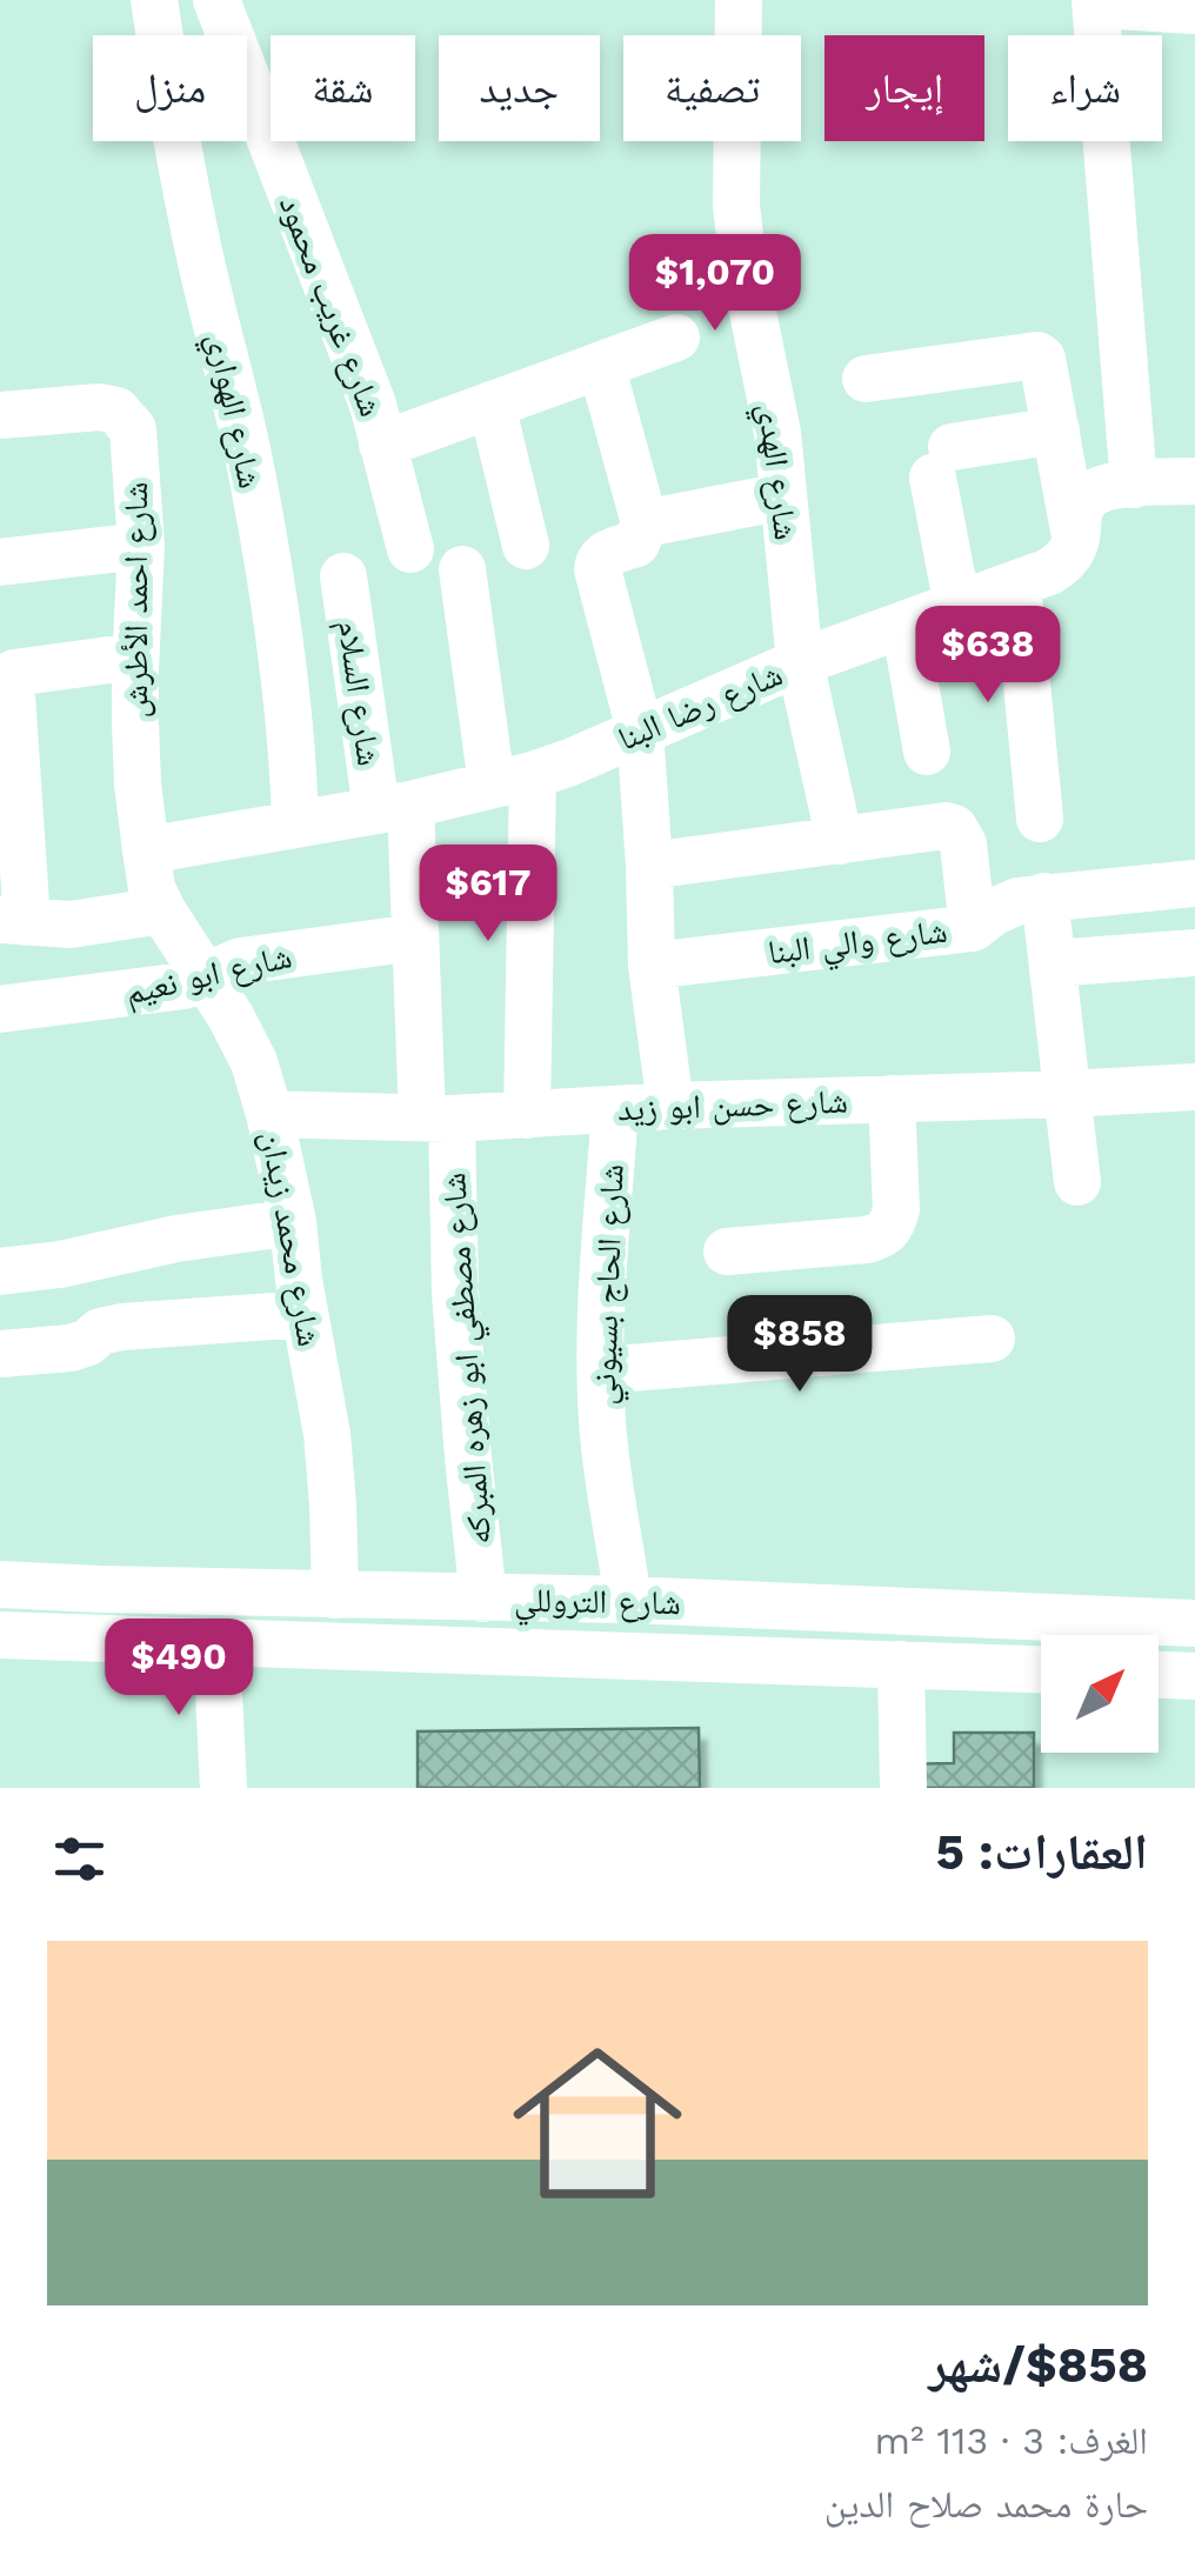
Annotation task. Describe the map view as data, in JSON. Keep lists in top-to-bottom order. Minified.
{"streets":{"street":["شارع غريب محمود","شارع الهواري","شارع الهدي","شارع احمد الأطرش","شارع السلام","شارع رضا البنا","شارع والي البنا","شارع ابو نعيم","شارع حسن ابو زيد","شارع محمد زيدان","شارع الحاج بسيوني","شارع مصطفي ابو زهره المبركه","شارع التروللي"]},"crossings":[["شارع الهواري","شارع رضا البنا"],["شارع الهدي","شارع رضا البنا"],["شارع احمد الأطرش","شارع رضا البنا"],["شارع احمد الأطرش","شارع محمد زيدان"],["شارع السلام","شارع رضا البنا"],["شارع السلام","شارع ابو نعيم"],["شارع السلام","شارع حسن ابو زيد"],["شارع السلام","شارع مصطفي ابو زهره المبركه"],["شارع ابو نعيم","شارع محمد زيدان"],["شارع حسن ابو زيد","شارع محمد زيدان"],["شارع حسن ابو زيد","شارع الحاج بسيوني"],["شارع حسن ابو زيد","شارع مصطفي ابو زهره المبركه"],["شارع محمد زيدان","شارع التروللي"],["شارع الحاج بسيوني","شارع التروللي"],["شارع مصطفي ابو زهره المبركه","شارع التروللي"]],"north":"top right","page":{"chip":["شراء","إيجار","تصفية","جديد","شقة","منزل"],"price":["$1,070","$638","$617","$858","$490"],"heading":"العقارات: 5","list":[{"name":"$858/شهر","note":"الغرف: 3 · 113 m² · حارة محمد صلاح الدين"}]}}
